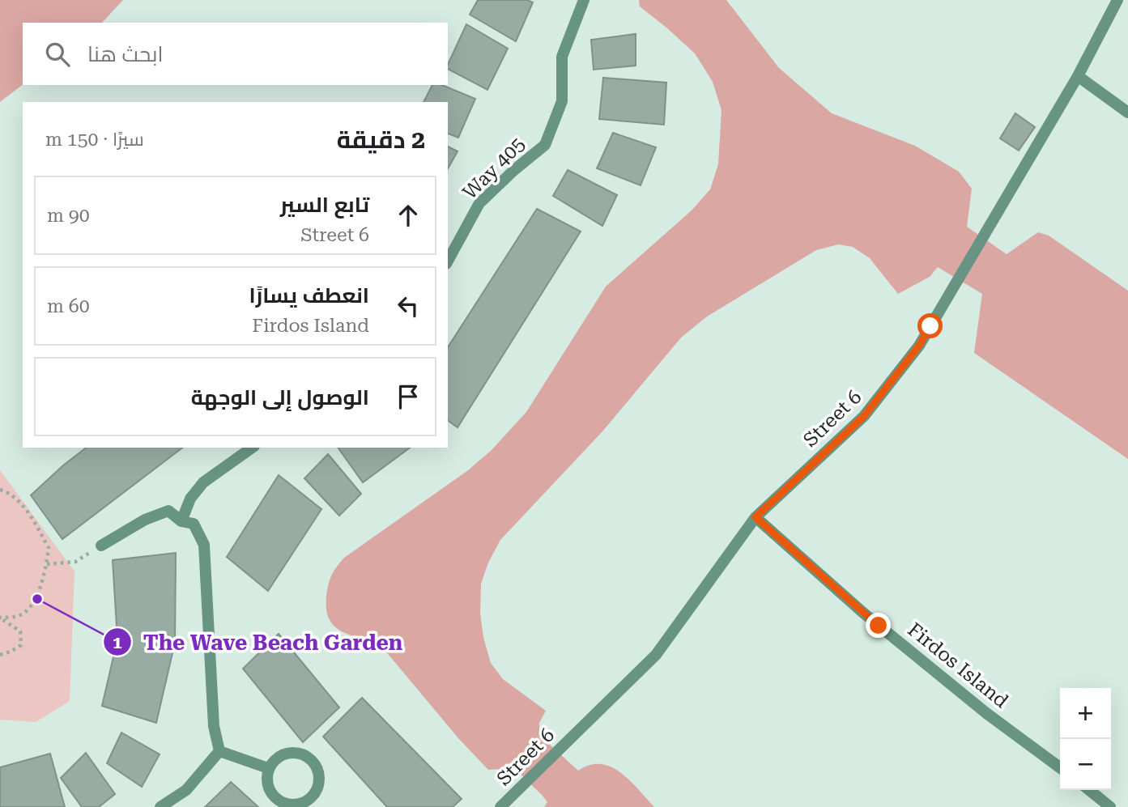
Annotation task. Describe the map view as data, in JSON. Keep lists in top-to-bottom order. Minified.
{"streets":{"street":["Way 405","Street 6","Firdos Island"]},"crossings":[["Street 6","Firdos Island"]],"places":["The Wave Beach Garden"],"page":{"search":"ابحث هنا","heading":["2 دقيقة","سيرًا · 150 m"],"list":[["تابع السير","Street 6","90 m"],["انعطف يسارًا","Firdos Island","60 m"],"الوصول إلى الوجهة"],"map_buttons":["+","−"]}}
